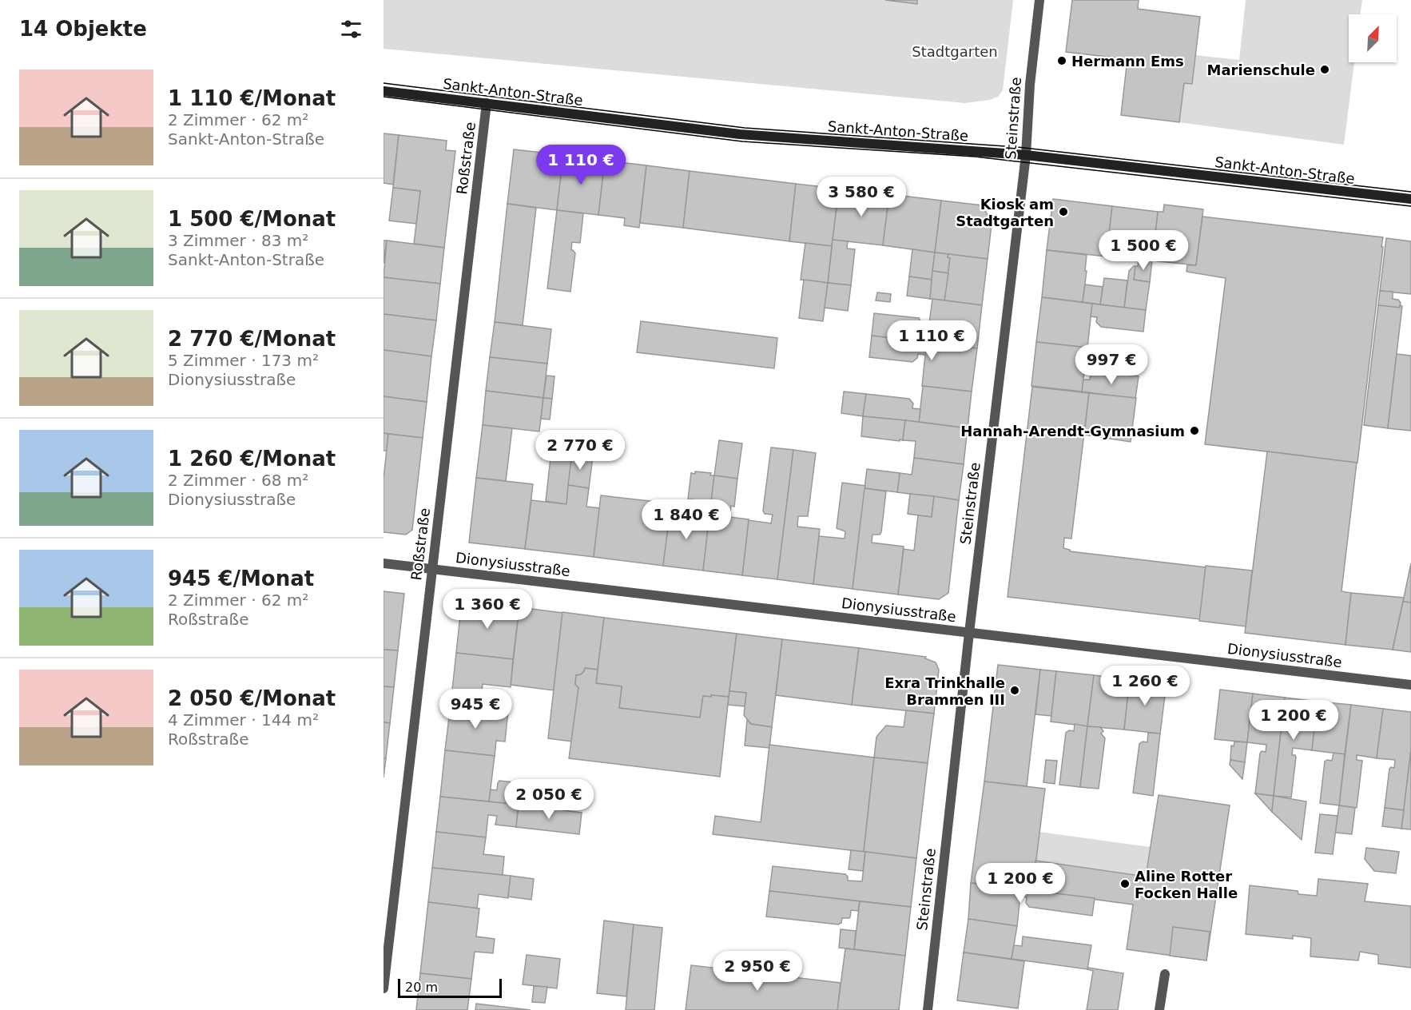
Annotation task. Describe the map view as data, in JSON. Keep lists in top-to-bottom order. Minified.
{"streets":{"street":["Sankt-Anton-Straße","Steinstraße","Roßstraße","Dionysiusstraße"]},"crossings":[["Sankt-Anton-Straße","Steinstraße"],["Sankt-Anton-Straße","Roßstraße"],["Steinstraße","Dionysiusstraße"],["Roßstraße","Dionysiusstraße"]],"parks":["Stadtgarten"],"places":["Hermann Ems","Marienschule","Kiosk am Stadtgarten","Hannah-Arendt-Gymnasium","Exra Trinkhalle Brammen III","Aline Rotter Focken Halle"],"scale_bar":"20 m","north":"top right","page":{"heading":"14 Objekte","list":[{"name":"1 110 €/Monat","note":"2 Zimmer · 62 m² · Sankt-Anton-Straße"},{"name":"1 500 €/Monat","note":"3 Zimmer · 83 m² · Sankt-Anton-Straße"},{"name":"2 770 €/Monat","note":"5 Zimmer · 173 m² · Dionysiusstraße"},{"name":"1 260 €/Monat","note":"2 Zimmer · 68 m² · Dionysiusstraße"},{"name":"945 €/Monat","note":"2 Zimmer · 62 m² · Roßstraße"},{"name":"2 050 €/Monat","note":"4 Zimmer · 144 m² · Roßstraße"}],"price":["1 110 €","3 580 €","1 500 €","1 110 €","997 €","2 770 €","1 840 €","1 360 €","1 260 €","945 €","1 200 €","2 050 €","1 200 €","2 950 €"],"scale":"20 m"}}
